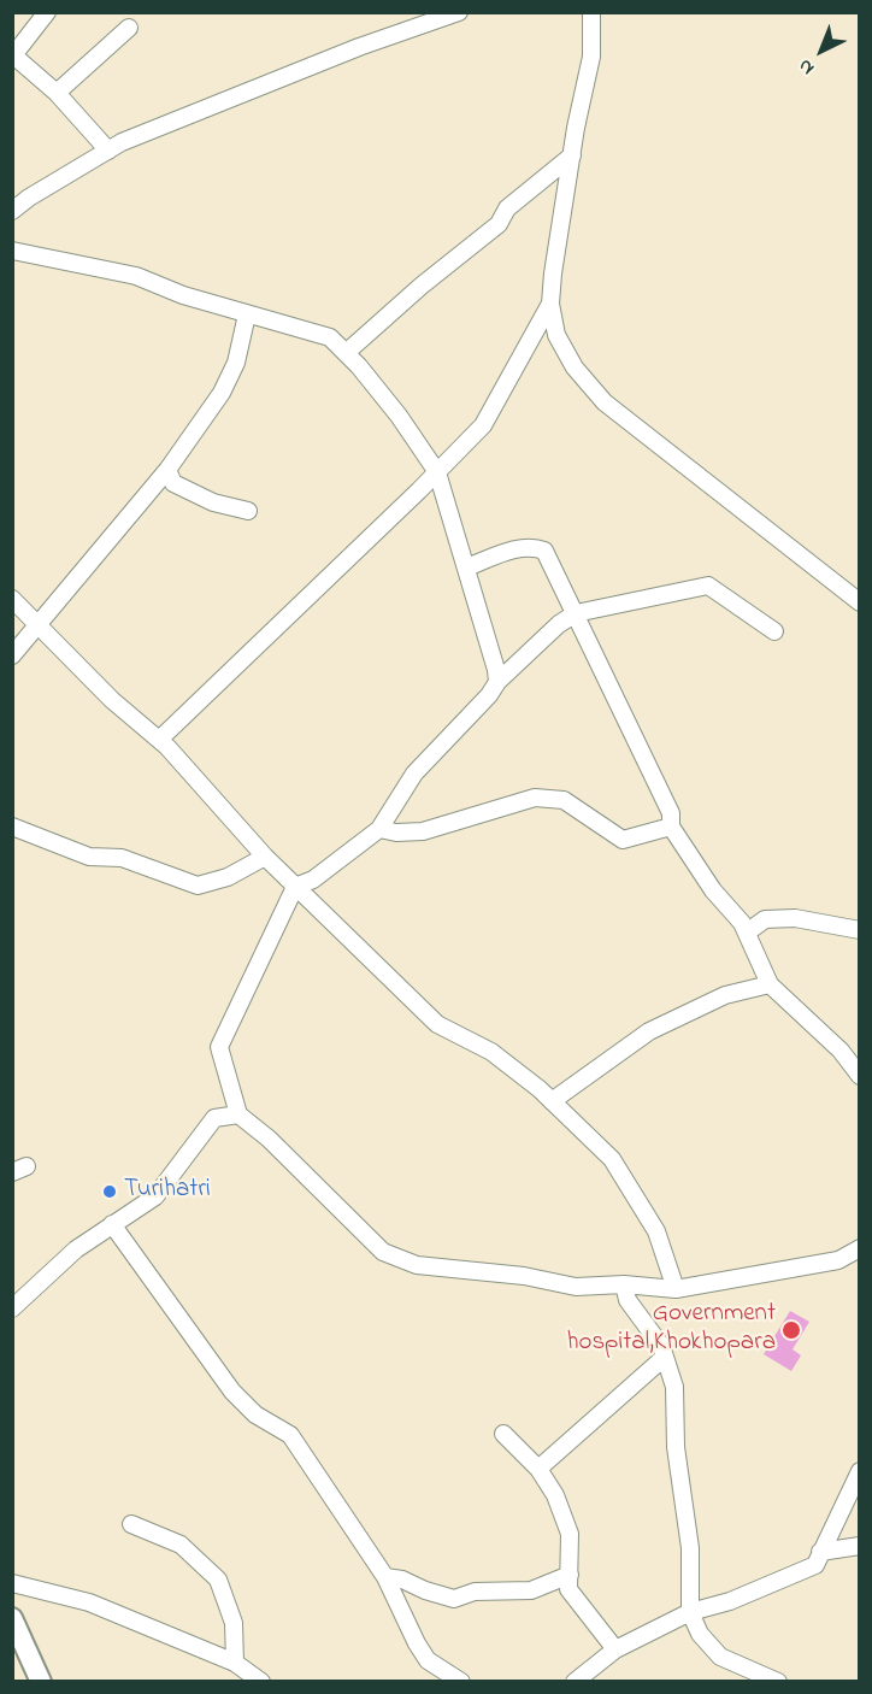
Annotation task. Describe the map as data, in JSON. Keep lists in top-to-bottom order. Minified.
{"places":["Turihatri","Government hospital,Khokhopara"],"north":"bottom left"}
